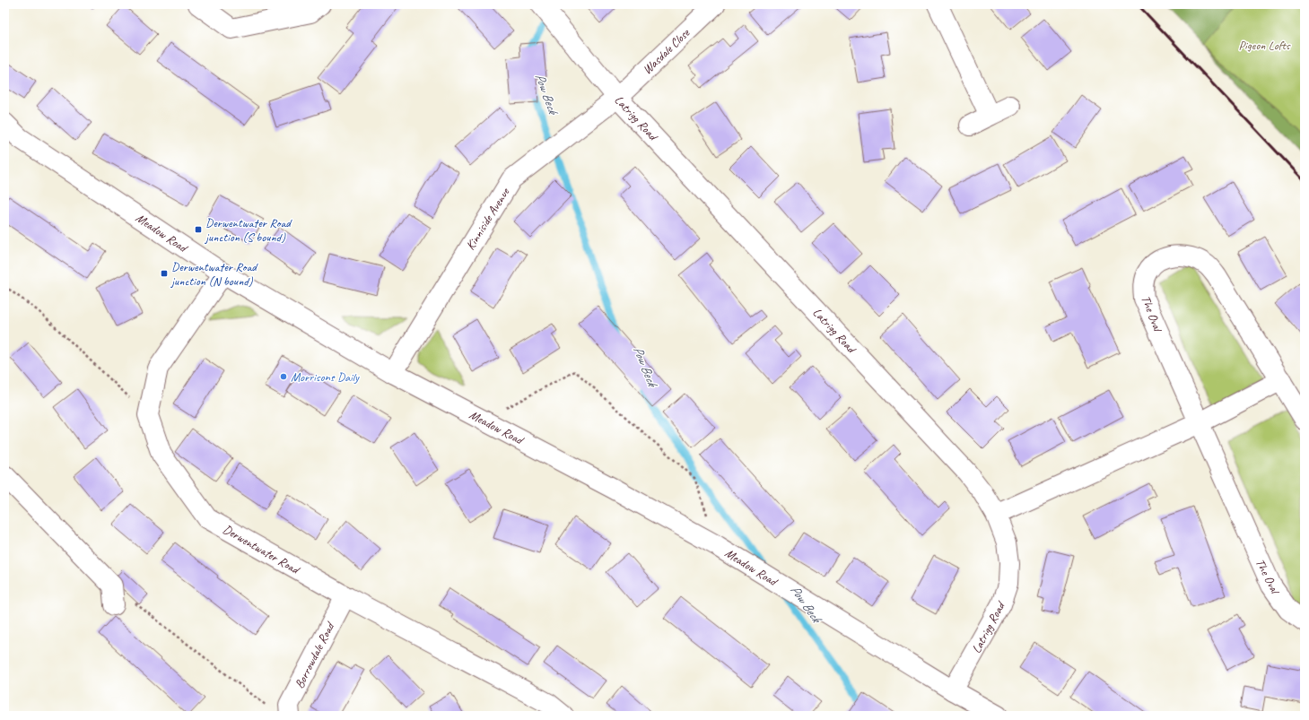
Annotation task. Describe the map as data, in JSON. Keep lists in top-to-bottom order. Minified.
{"streets":{"street":["Wasdale Close","Latrigg Road","Kinniside Avenue","Meadow Road","The Oval","Derwentwater Road","Borrowdale Road"]},"crossings":[["Wasdale Close","Latrigg Road"],["Wasdale Close","Kinniside Avenue"],["Latrigg Road","Kinniside Avenue"],["Latrigg Road","Meadow Road"],["Kinniside Avenue","Meadow Road"],["Derwentwater Road","Borrowdale Road"]],"water":["Pow Beck"],"parks":["Pigeon Lofts"],"places":{"transit":["Derwentwater Road junction (S bound)","Derwentwater Road junction (N bound)"],"other":["Morrisons Daily"]}}
